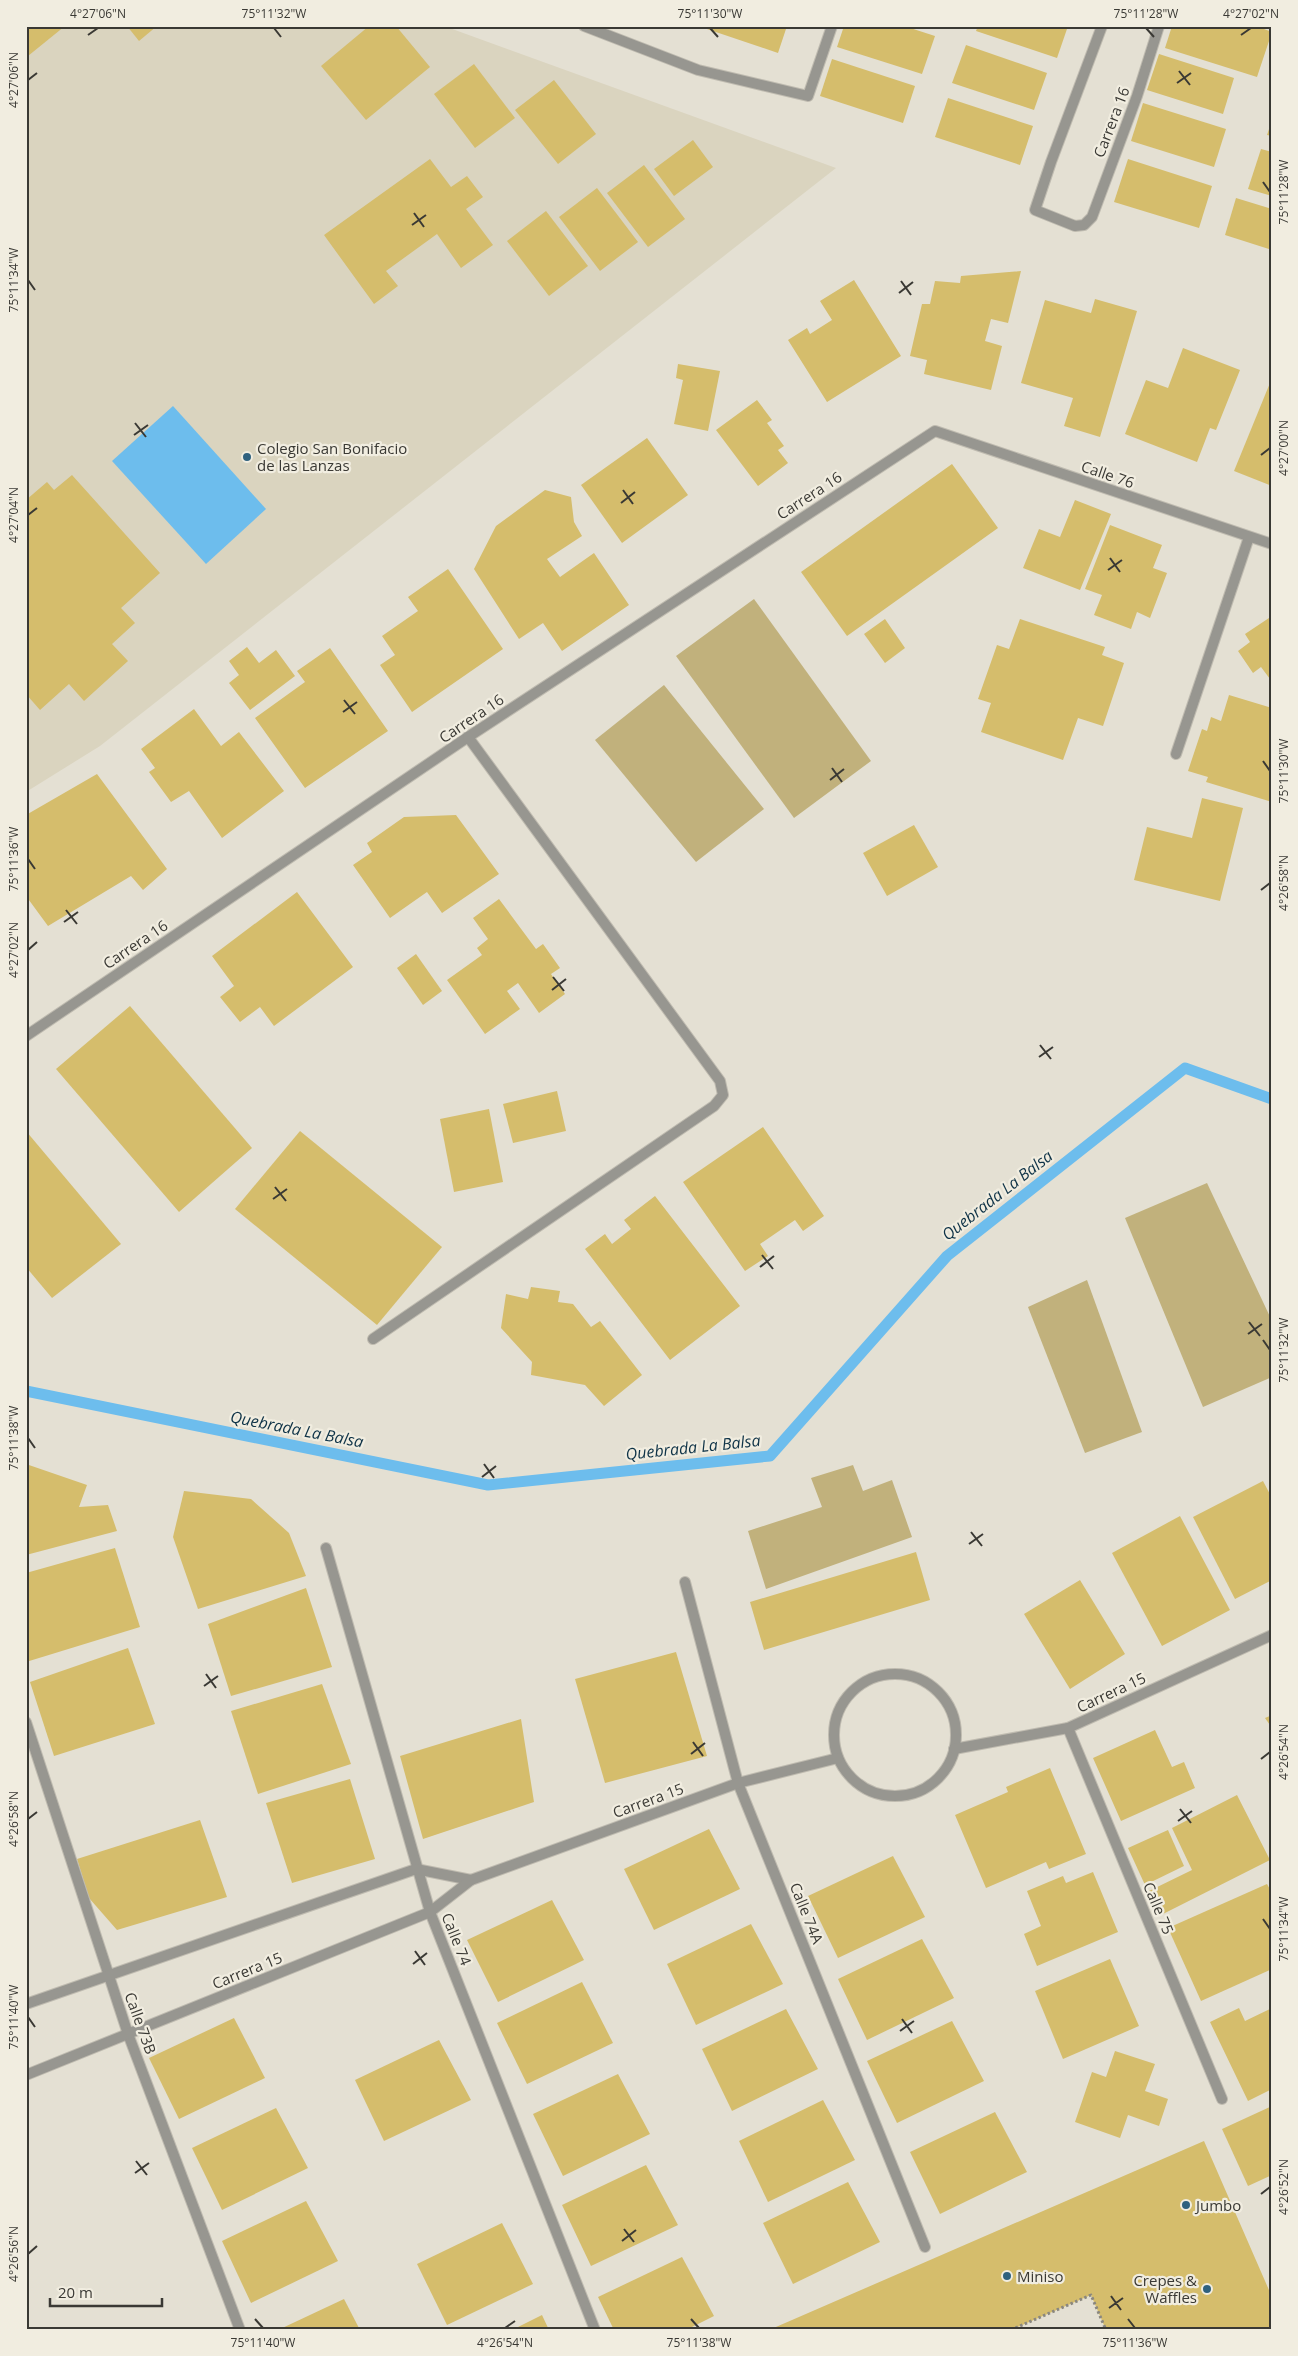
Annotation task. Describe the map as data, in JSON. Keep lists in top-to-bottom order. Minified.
{"streets":{"street":["Carrera 16","Calle 76","Carrera 15","Calle 75","Calle 74A","Calle 74","Calle 73B"]},"crossings":[["Carrera 16","Calle 76"],["Carrera 15","Calle 75"],["Carrera 15","Calle 74A"],["Carrera 15","Calle 74"],["Carrera 15","Calle 73B"]],"water":["Quebrada La Balsa"],"places":["Colegio San Bonifacio de las Lanzas","Jumbo","Miniso","Crepes & Waffles"],"scale_bar":"20 m","coordinates":["4°27'06\"N","75°11'32\"W","75°11'30\"W","75°11'28\"W","4°27'02\"N","75°11'34\"W","4°27'00\"N","4°27'04\"N","75°11'36\"W","4°26'58\"N","75°11'38\"W","4°26'54\"N","75°11'40\"W","4°26'52\"N","4°26'56\"N"]}
